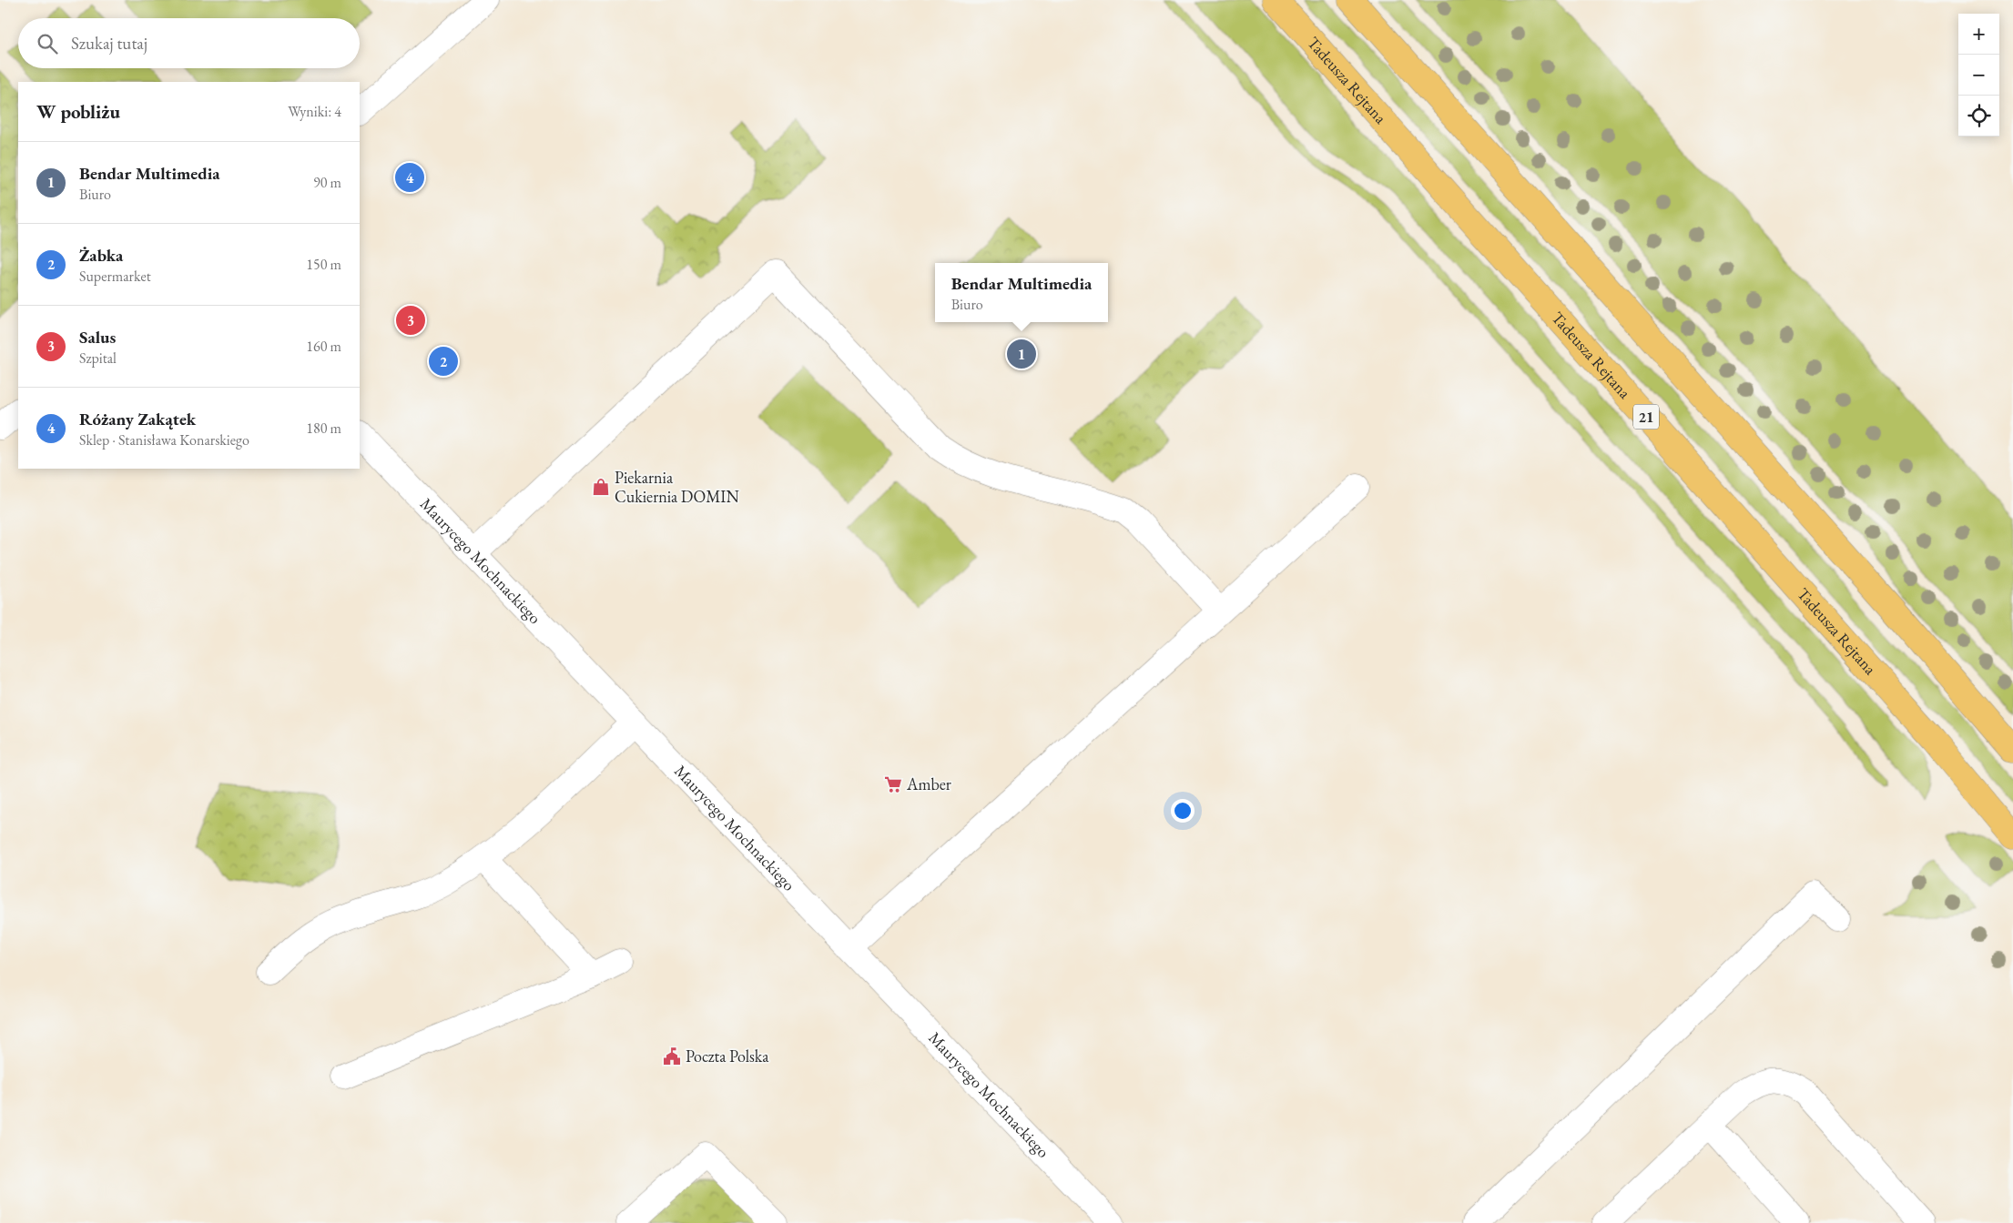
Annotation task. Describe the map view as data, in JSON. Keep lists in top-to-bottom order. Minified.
{"streets":{"main road":["Tadeusza Rejtana","21"],"street":["Maurycego Mochnackiego"]},"places":{"shop":["Piekarnia Cukiernia DOMIN"],"supermarket":["Amber"],"public building":["Poczta Polska"]},"page":{"map_buttons":["+","−"],"search":"Szukaj tutaj","heading":["W pobliżu","Wyniki: 4"],"list":[{"mark":"1","name":"Bendar Multimedia","note":"Biuro","value":"90 m"},{"mark":"2","name":"Żabka","note":"Supermarket","value":"150 m"},{"mark":"3","name":"Salus","note":"Szpital","value":"160 m"},{"mark":"4","name":"Różany Zakątek","note":"Sklep · Stanisława Konarskiego","value":"180 m"}],"pins":["4","3","1","2"],"popup":["Bendar Multimedia","Biuro"]}}
